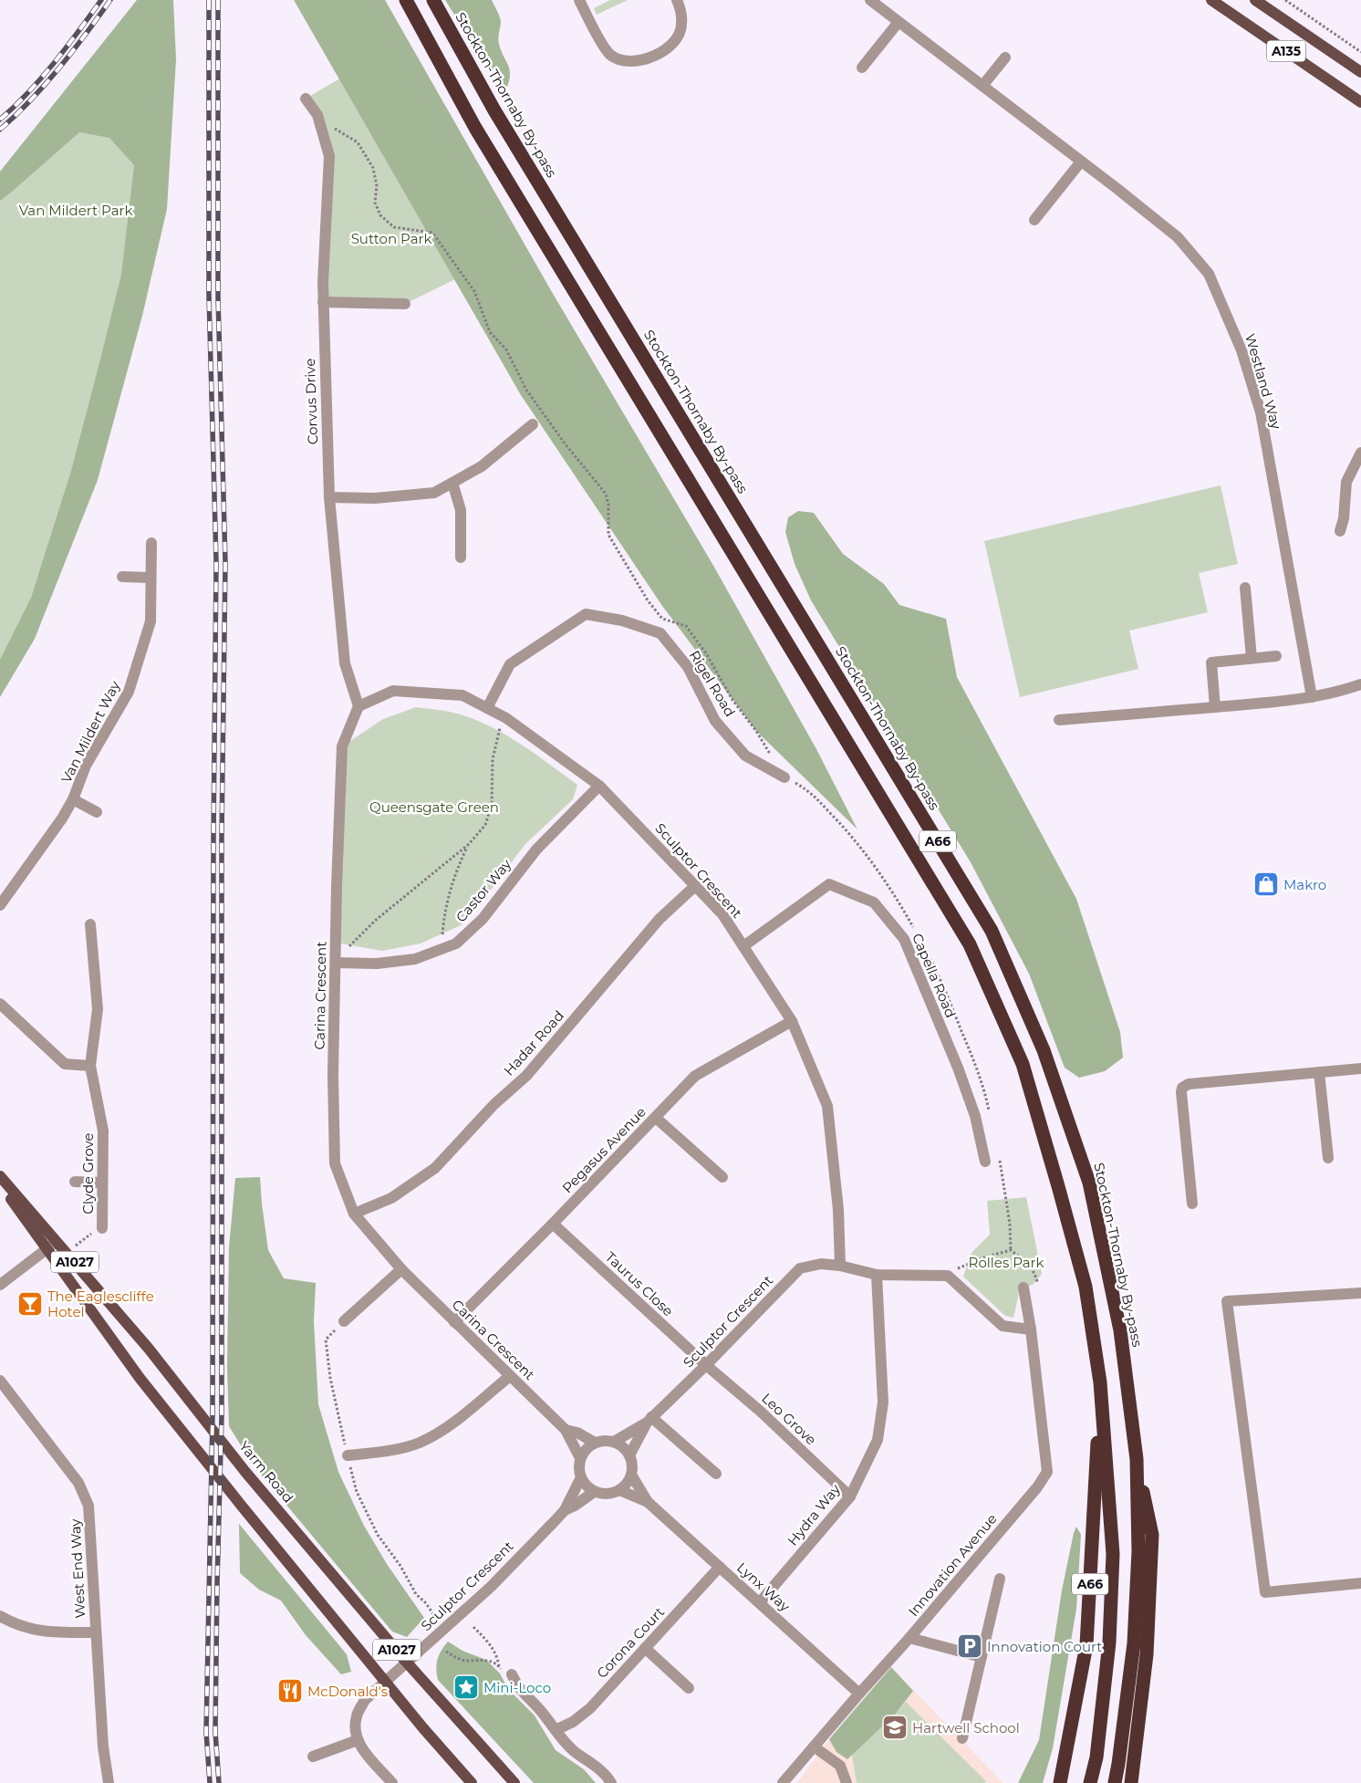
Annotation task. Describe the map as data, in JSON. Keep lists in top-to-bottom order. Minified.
{"streets":{"highway":["Stockton-Thornaby By-pass","A66"],"main road":["A135","A1027","Yarm Road"],"street":["Westland Way","Corvus Drive","Rigel Road","Van Mildert Way","Sculptor Crescent","Castor Way","Capella Road","Carina Crescent","Hadar Road","Pegasus Avenue","Clyde Grove","Taurus Close","Leo Grove","Hydra Way","Innovation Avenue","West End Way","Lynx Way","Corona Court"]},"crossings":[["Stockton-Thornaby By-pass","A66"],["Corvus Drive","Sculptor Crescent"],["Corvus Drive","Carina Crescent"],["Rigel Road","Sculptor Crescent"],["Sculptor Crescent","Castor Way"],["Sculptor Crescent","Capella Road"],["Sculptor Crescent","Carina Crescent"],["Sculptor Crescent","Hadar Road"],["Sculptor Crescent","Pegasus Avenue"],["Sculptor Crescent","A1027"],["Sculptor Crescent","Taurus Close"],["Sculptor Crescent","Leo Grove"],["Sculptor Crescent","Yarm Road"],["Sculptor Crescent","Hydra Way"],["Sculptor Crescent","Lynx Way"],["Castor Way","Carina Crescent"],["Carina Crescent","Hadar Road"],["Carina Crescent","Pegasus Avenue"],["Carina Crescent","Lynx Way"],["Pegasus Avenue","Taurus Close"],["Taurus Close","Leo Grove"],["Leo Grove","Hydra Way"],["Hydra Way","Lynx Way"],["Innovation Avenue","Lynx Way"],["Lynx Way","Corona Court"]],"parks":["Van Mildert Park","Sutton Park","Queensgate Green","Rolles Park"],"places":{"shop":["Makro"],"bar":["The Eaglescliffe Hotel"],"parking":["Innovation Court"],"place":["Mini-Loco"],"restaurant":["McDonald's"],"school or university":["Hartwell School"]}}
